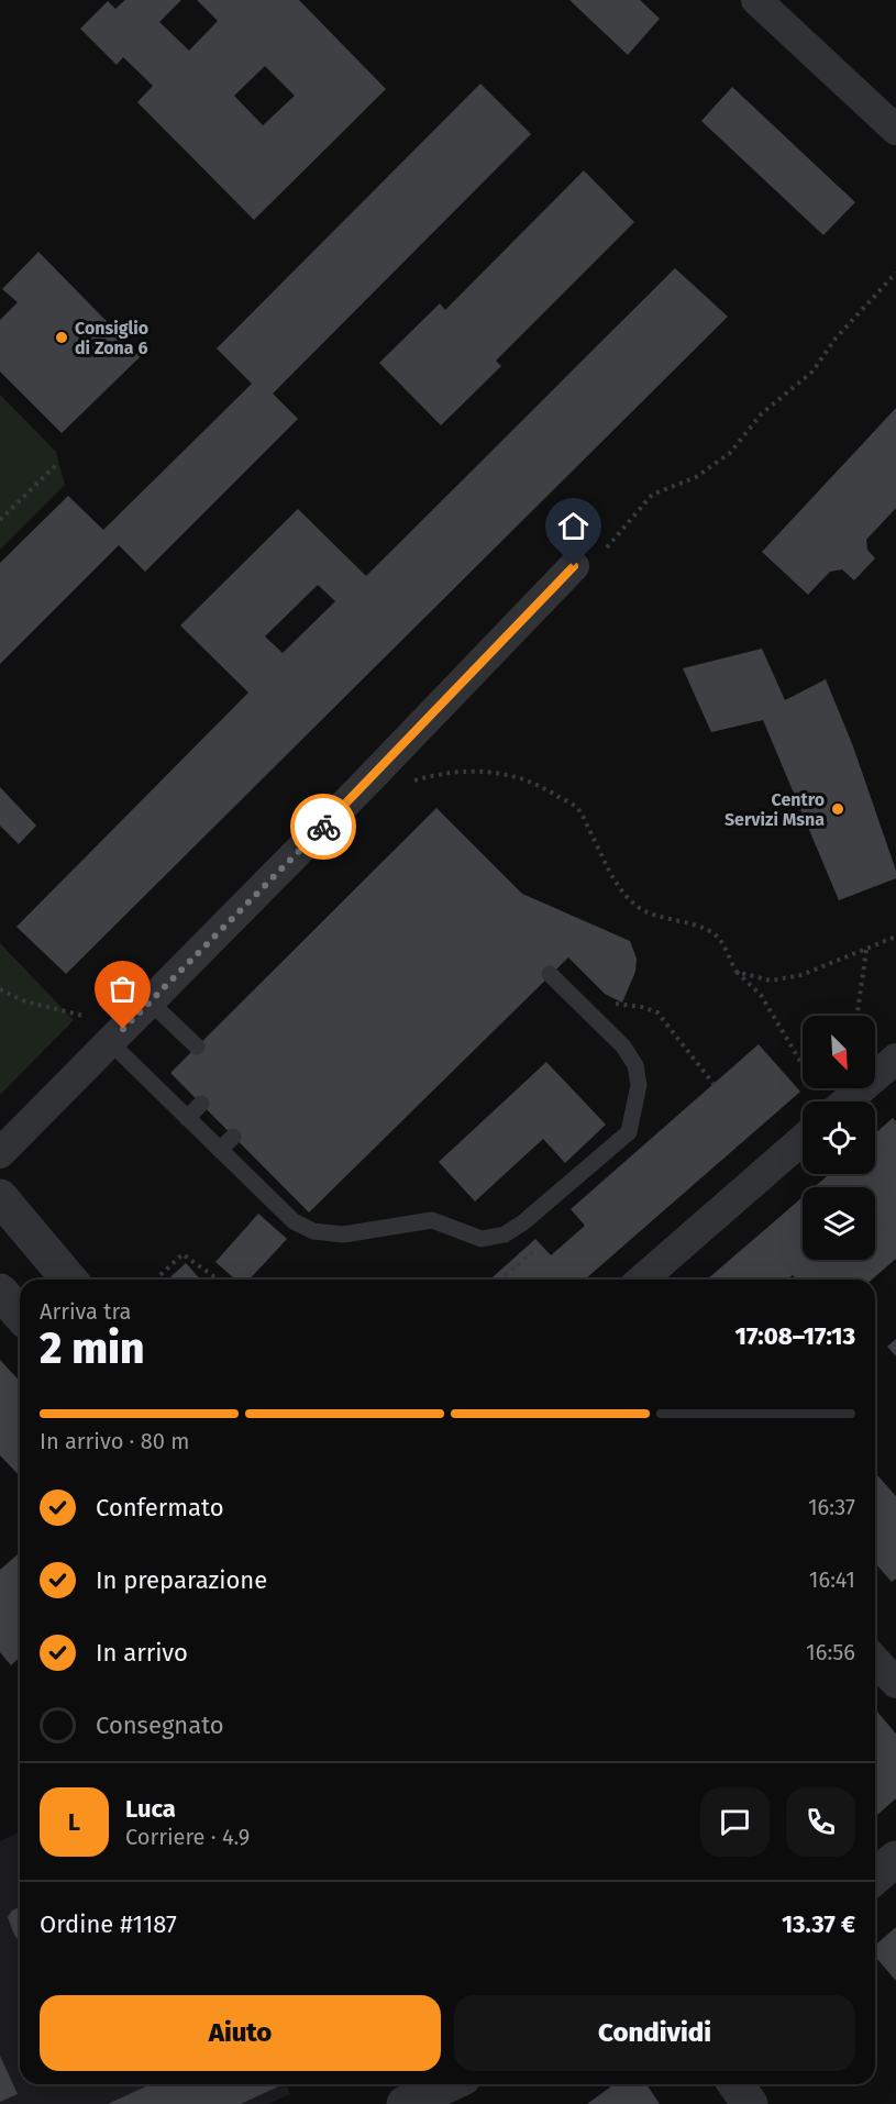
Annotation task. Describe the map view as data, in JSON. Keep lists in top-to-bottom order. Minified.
{"places":["Consiglio di Zona 6","Centro Servizi Msna"],"north":"bottom right","page":{"heading":["2 min","Arriva tra","17:08–17:13"],"panel":["Luca","Corriere · 4.9","Ordine #1187","13.37 €"],"bar":"In arrivo · 80 m","list":[["Confermato","16:37"],["In preparazione","16:41"],["In arrivo","16:56"],"Consegnato"],"round":"L","buttons":["Aiuto","Condividi"]}}
